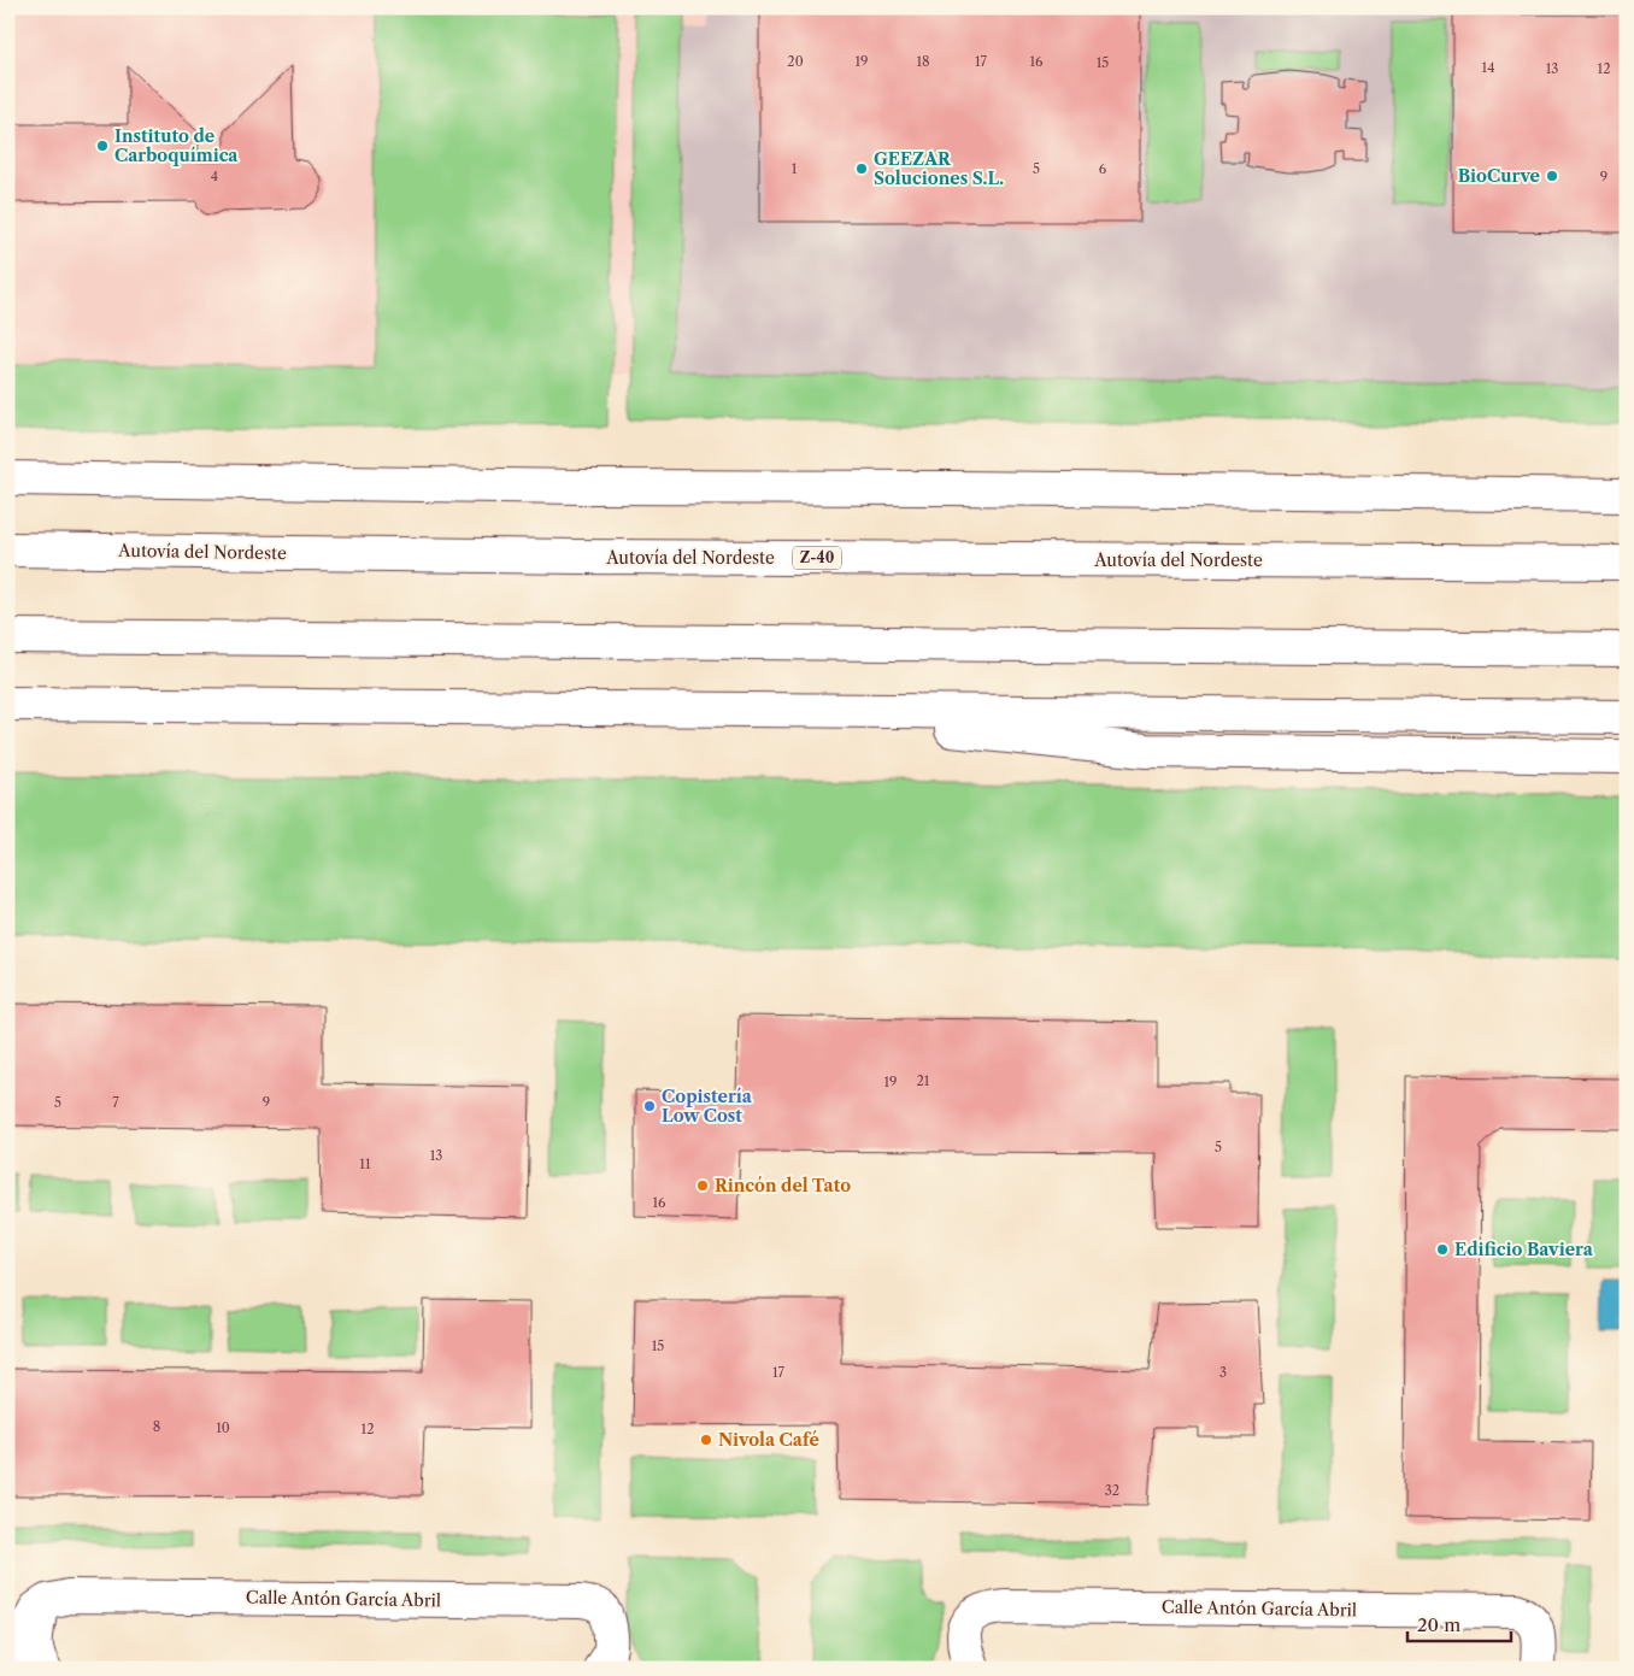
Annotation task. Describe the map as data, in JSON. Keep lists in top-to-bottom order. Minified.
{"streets":{"main road":["Autovía del Nordeste","Z-40","Calle Antón García Abril"]},"places":["Instituto de Carboquímica","GEEZAR Soluciones S.L.","BioCurve","Copistería Low Cost","Rincón del Tato","Edificio Baviera","Nivola Café"],"house_numbers":["20","19","18","17","16","15","14","13","12","1","5","6","4","9","21","19","5","7","9","5","13","11","16","15","17","3","8","10","12","32"],"scale_bar":"20 m"}
